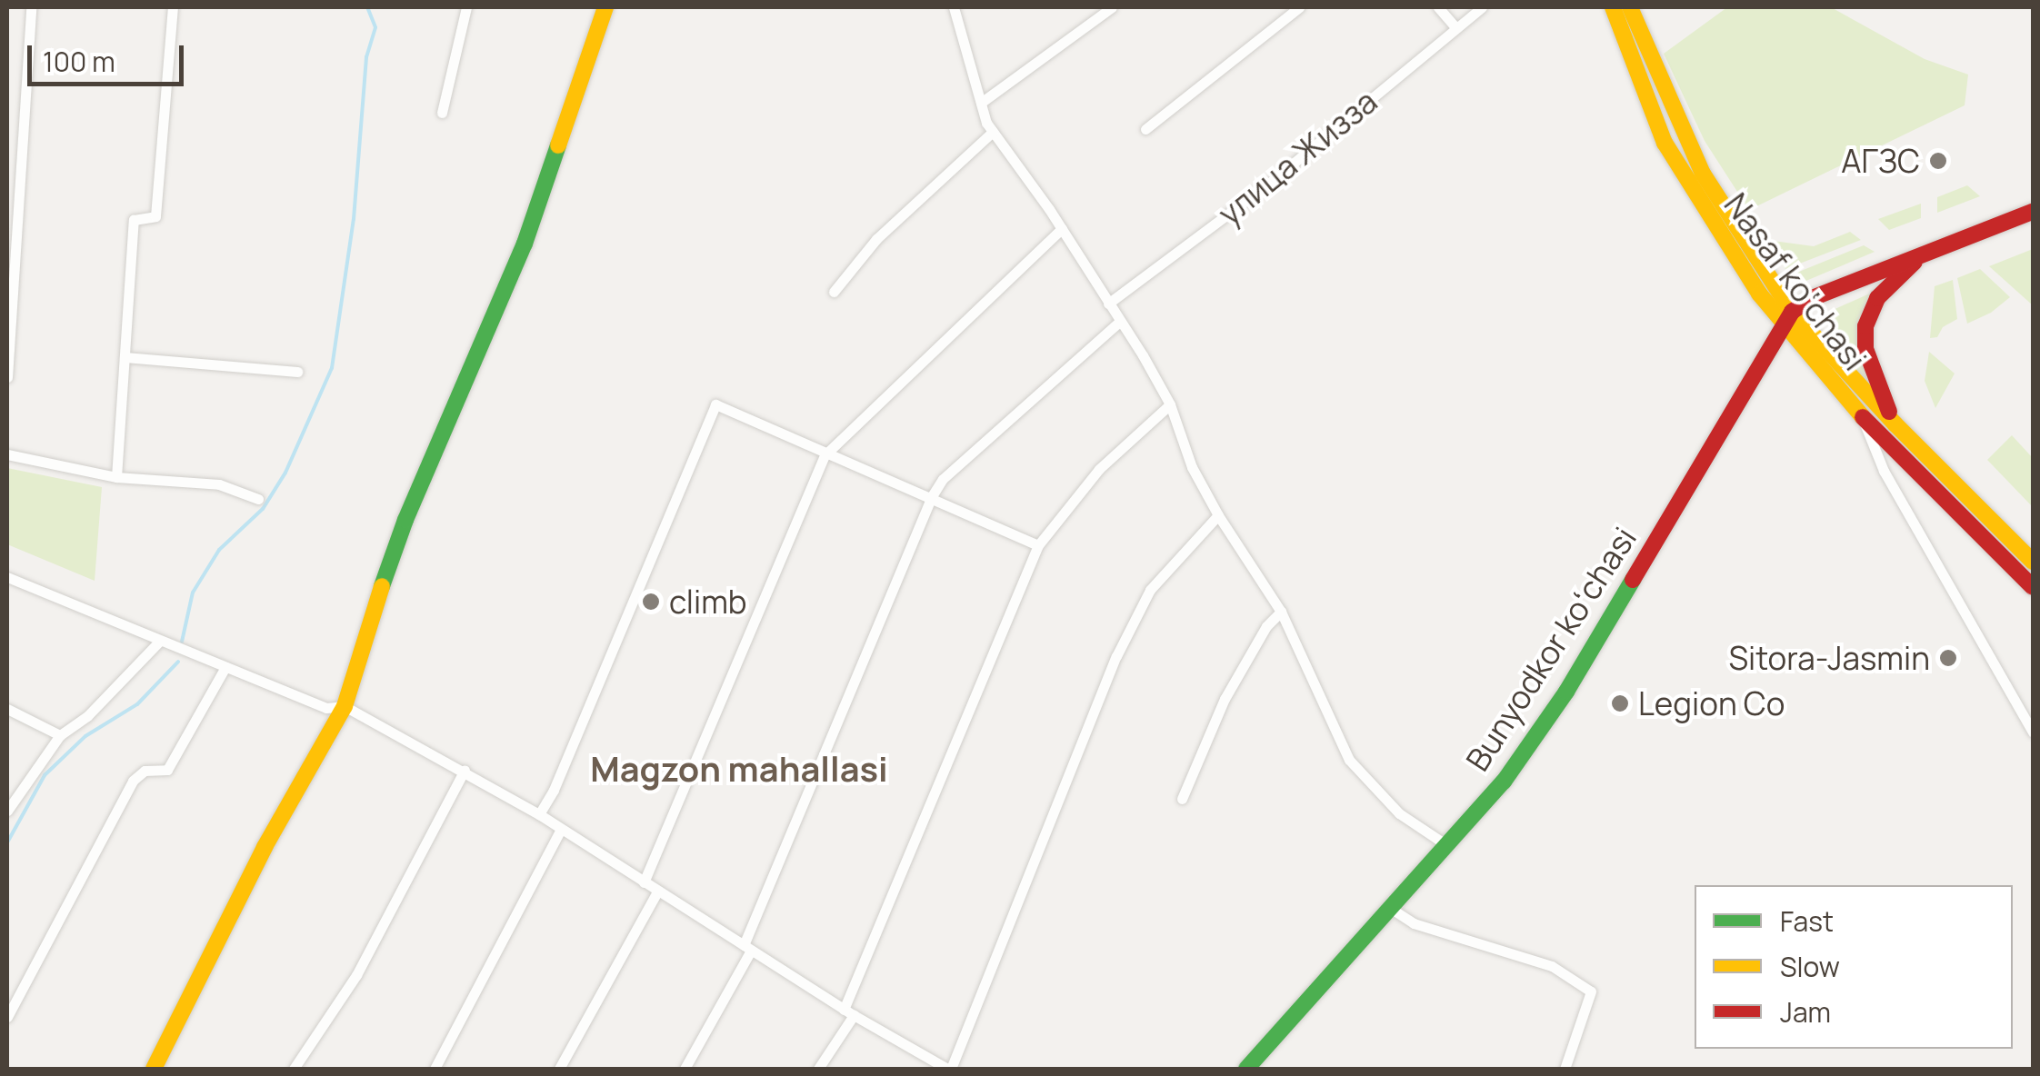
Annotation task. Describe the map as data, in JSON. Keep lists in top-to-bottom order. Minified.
{"streets":{"main road":["Nasaf ko‘chasi","Bunyodkor koʻchasi"],"street":["улица Жизза"]},"crossings":[["Nasaf ko‘chasi","Bunyodkor koʻchasi"]],"districts":["Magzon mahallasi"],"places":["АГЗС","climb","Sitora-Jasmin","Legion Co"],"legend":["Fast","Slow","Jam"],"scale_bar":"100 m"}
